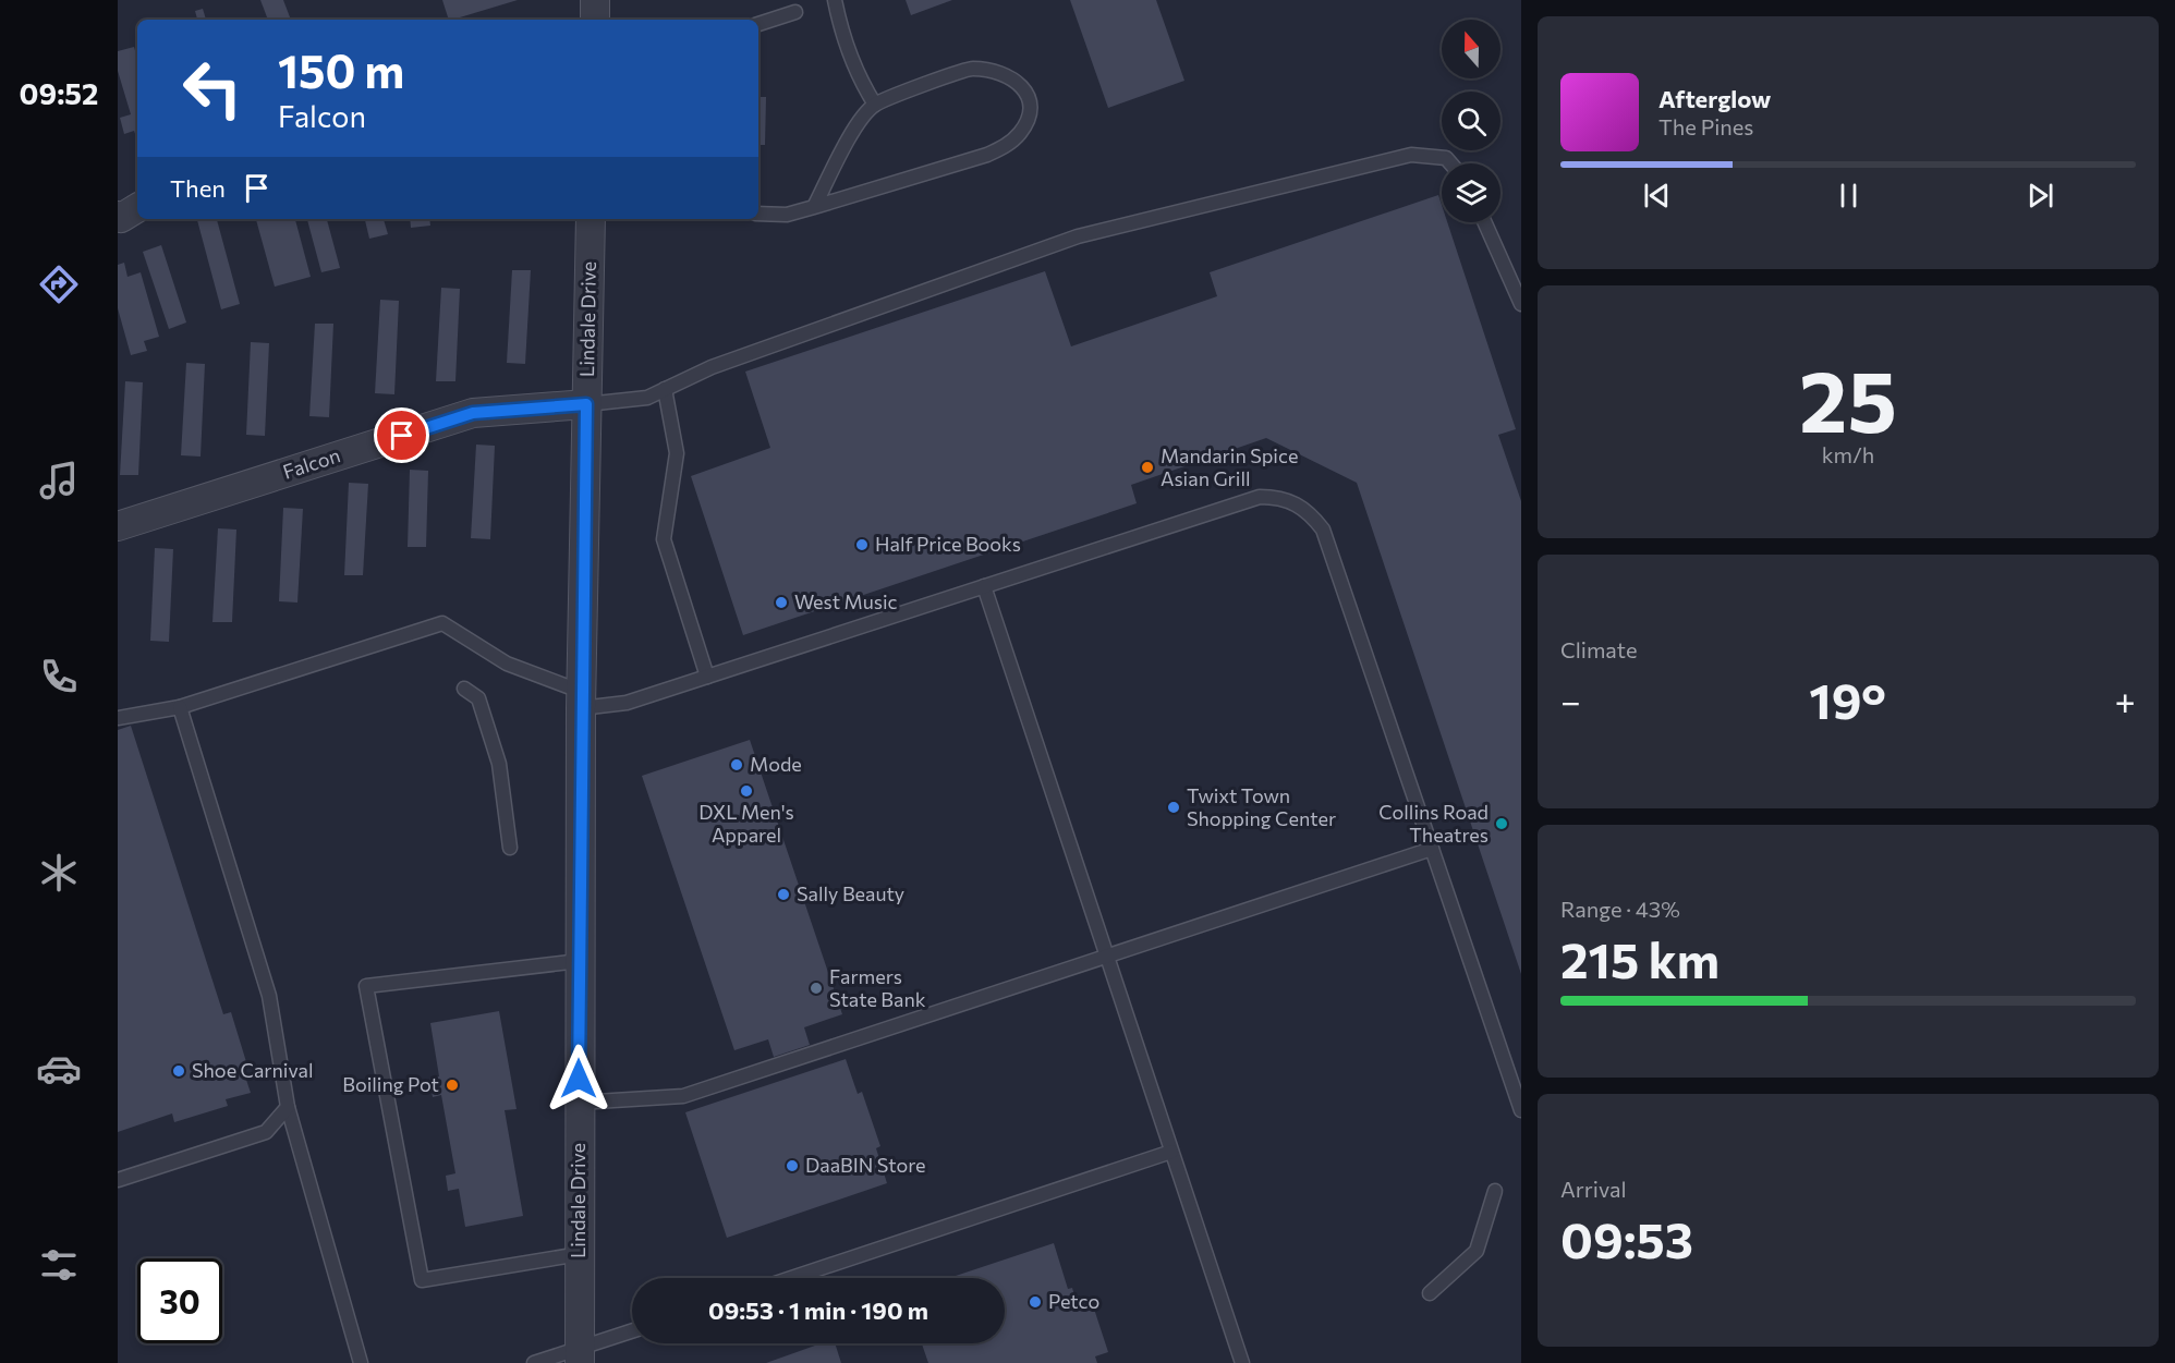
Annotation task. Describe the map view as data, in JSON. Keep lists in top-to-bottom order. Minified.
{"streets":{"street":["Lindale Drive","Falcon"]},"crossings":[["Lindale Drive","Falcon"]],"places":["Mandarin Spice Asian Grill","Half Price Books","West Music","Mode","DXL Men's Apparel","Twixt Town Shopping Center","Collins Road Theatres","Sally Beauty","Farmers State Bank","Shoe Carnival","Boiling Pot","DaaBIN Store","Petco"],"north":"top","page":{"tabs":"09:52","turn":["150 m","Falcon"],"song":["Afterglow","The Pines"],"then":"Then","tile":[["25","km/h"],"Climate",["Range · 43%","215 km"],["Arrival","09:53"]],"heat":["−","19°","+"],"limit":"30","trip":"09:53 · 1 min · 190 m"}}
